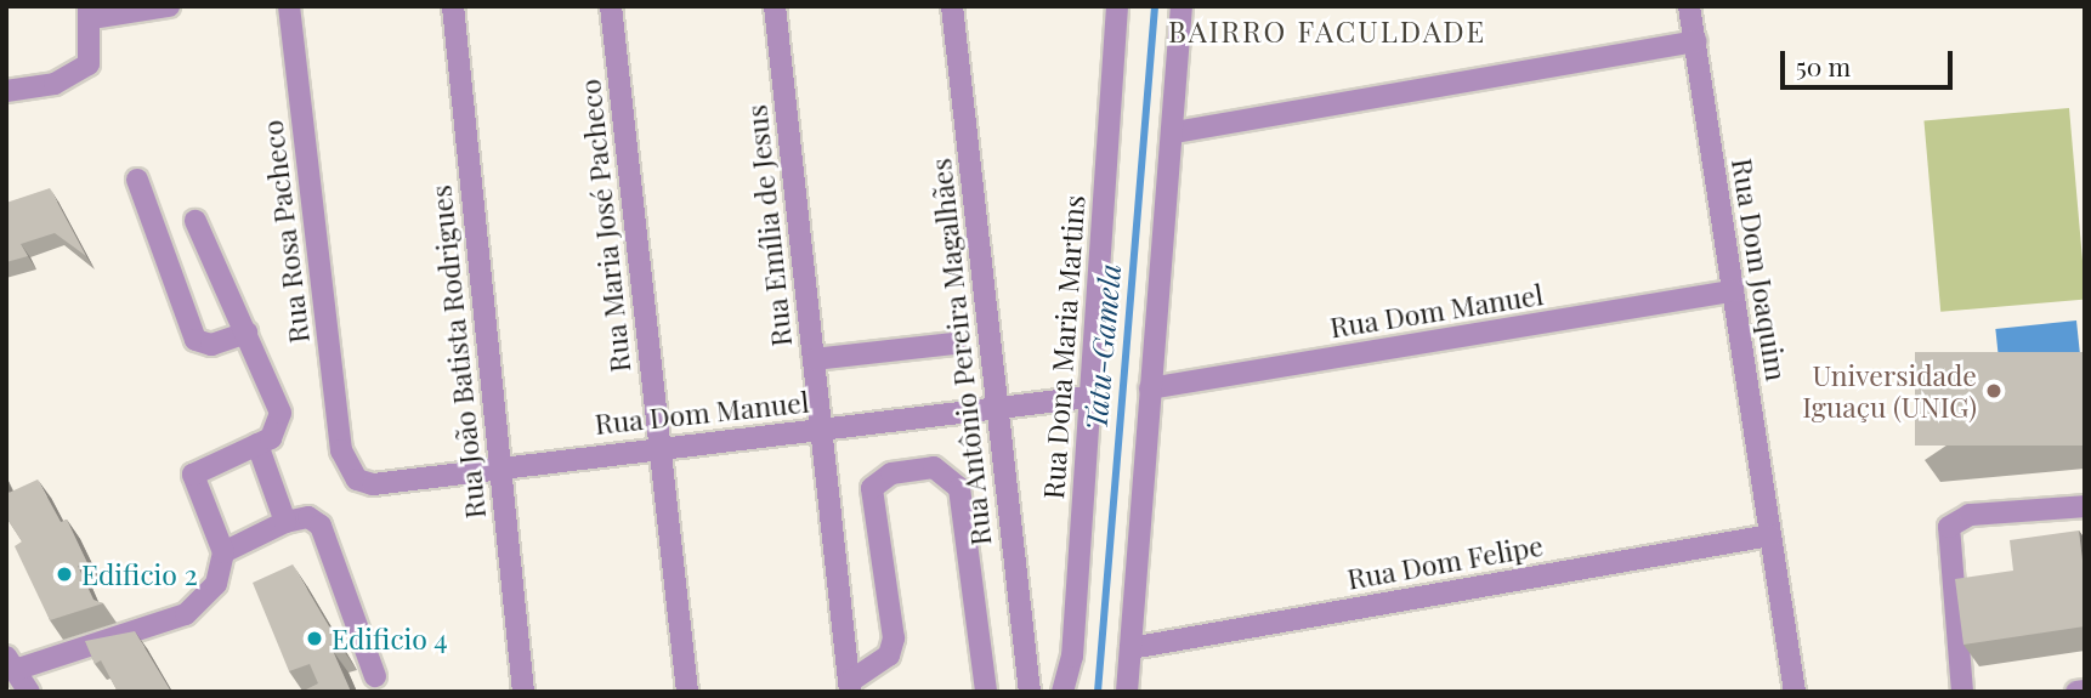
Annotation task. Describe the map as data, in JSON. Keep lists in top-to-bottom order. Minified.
{"streets":{"street":["Rua Maria José Pacheco","Rua Emília de Jesus","Rua Rosa Pacheco","Rua Dom Joaquim","Rua Dom Manuel","Rua Dona Maria Martins","Rua João Batista Rodrigues","Rua Antônio Pereira Magalhães","Rua Dom Felipe"]},"crossings":[["Rua Maria José Pacheco","Rua Dom Manuel"],["Rua Emília de Jesus","Rua Dom Manuel"],["Rua Rosa Pacheco","Rua Dom Manuel"],["Rua Dom Joaquim","Rua Dom Manuel"],["Rua Dom Joaquim","Rua Dom Felipe"],["Rua Dom Manuel","Rua Dona Maria Martins"],["Rua Dom Manuel","Rua João Batista Rodrigues"],["Rua Dom Manuel","Rua Antônio Pereira Magalhães"]],"districts":["BAIRRO FACULDADE"],"water":["Tatu-Gamela"],"places":["Universidade Iguaçu (UNIG)","Edificio 2","Edificio 4"],"scale_bar":"50 m"}
